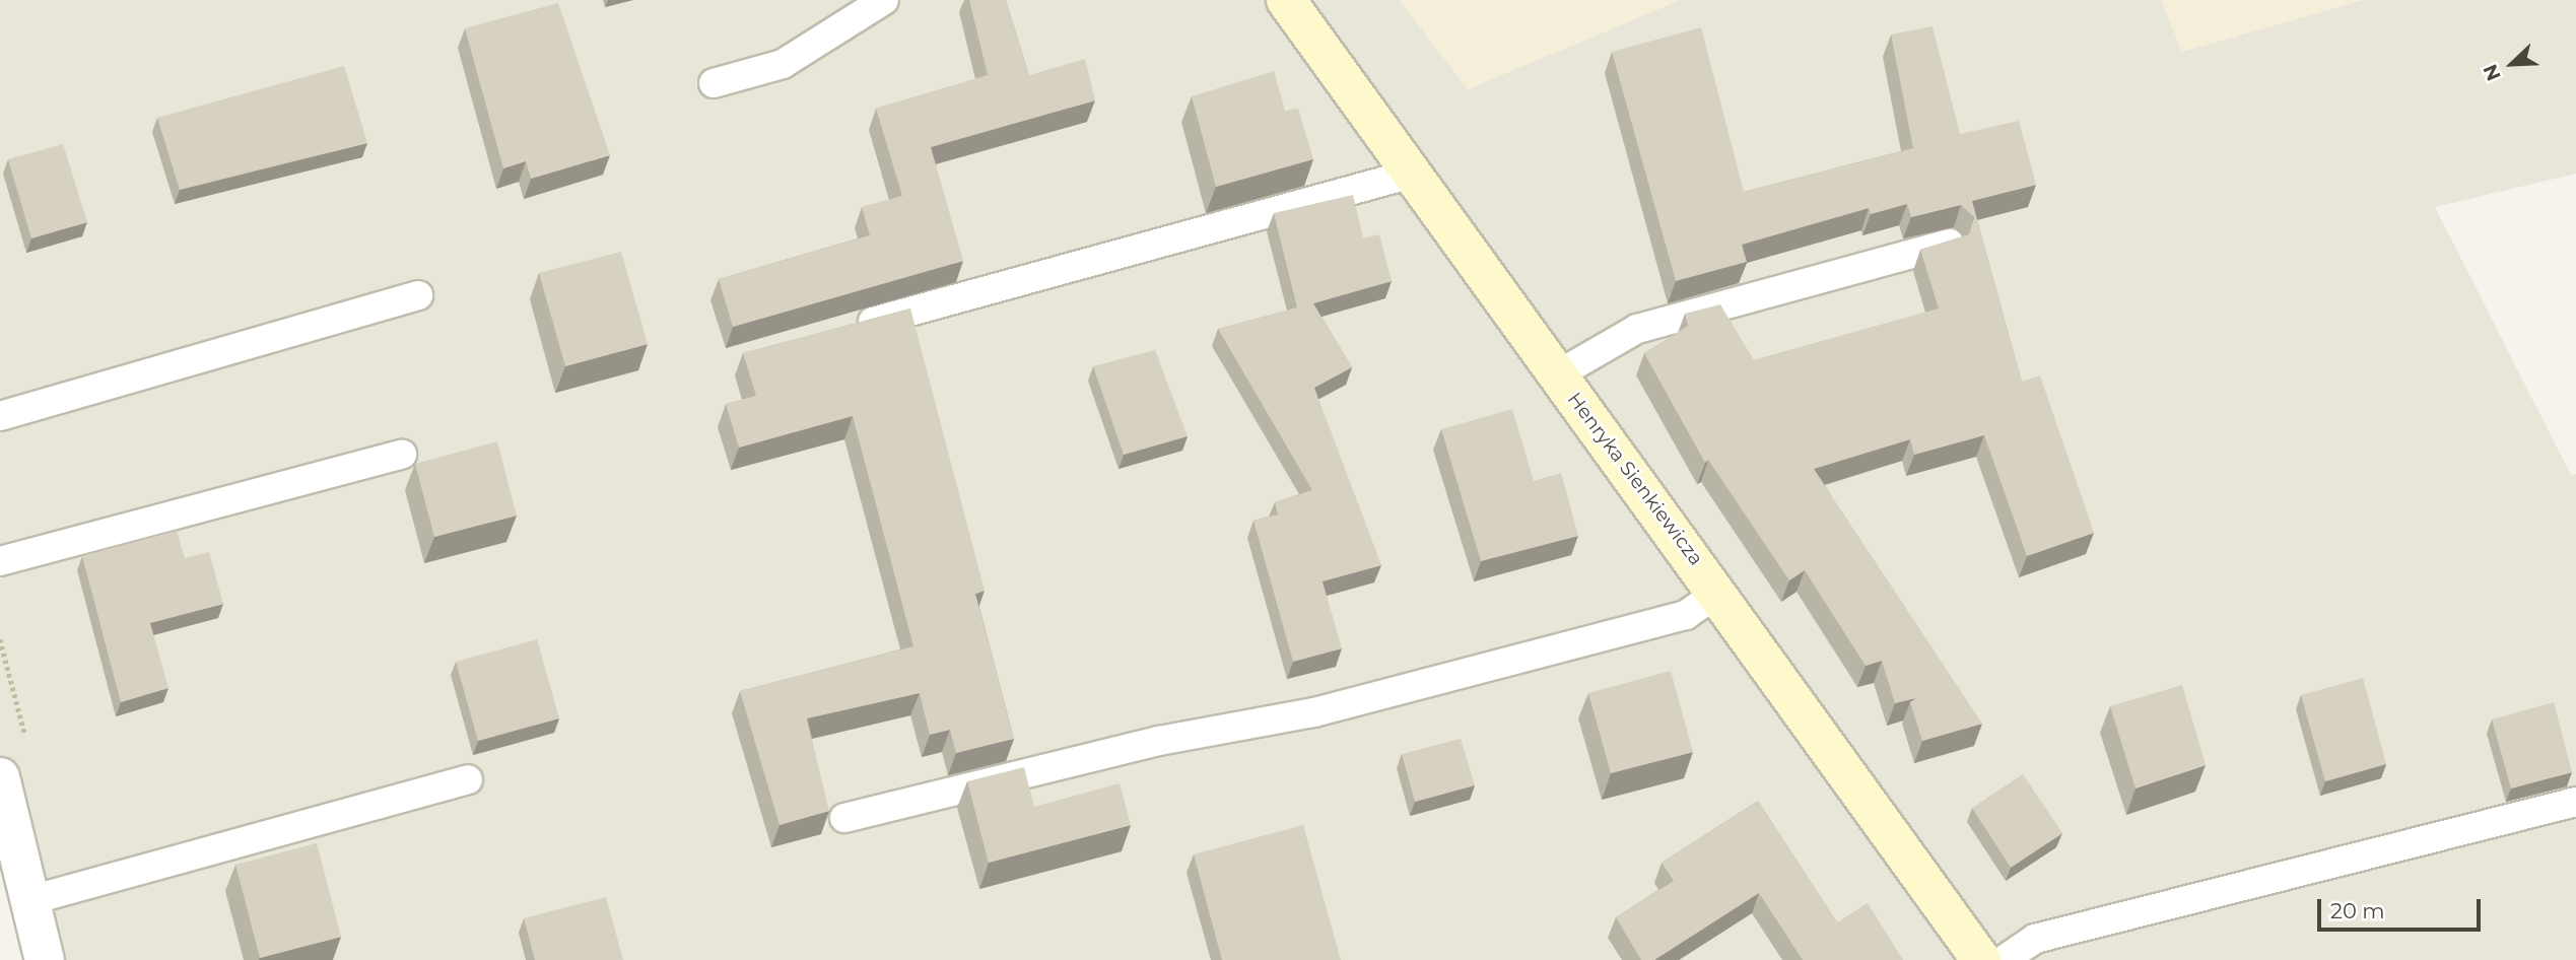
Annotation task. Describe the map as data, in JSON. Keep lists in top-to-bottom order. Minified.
{"streets":{"street":["Henryka Sienkiewicza"]},"scale_bar":"20 m","north":"bottom left"}
